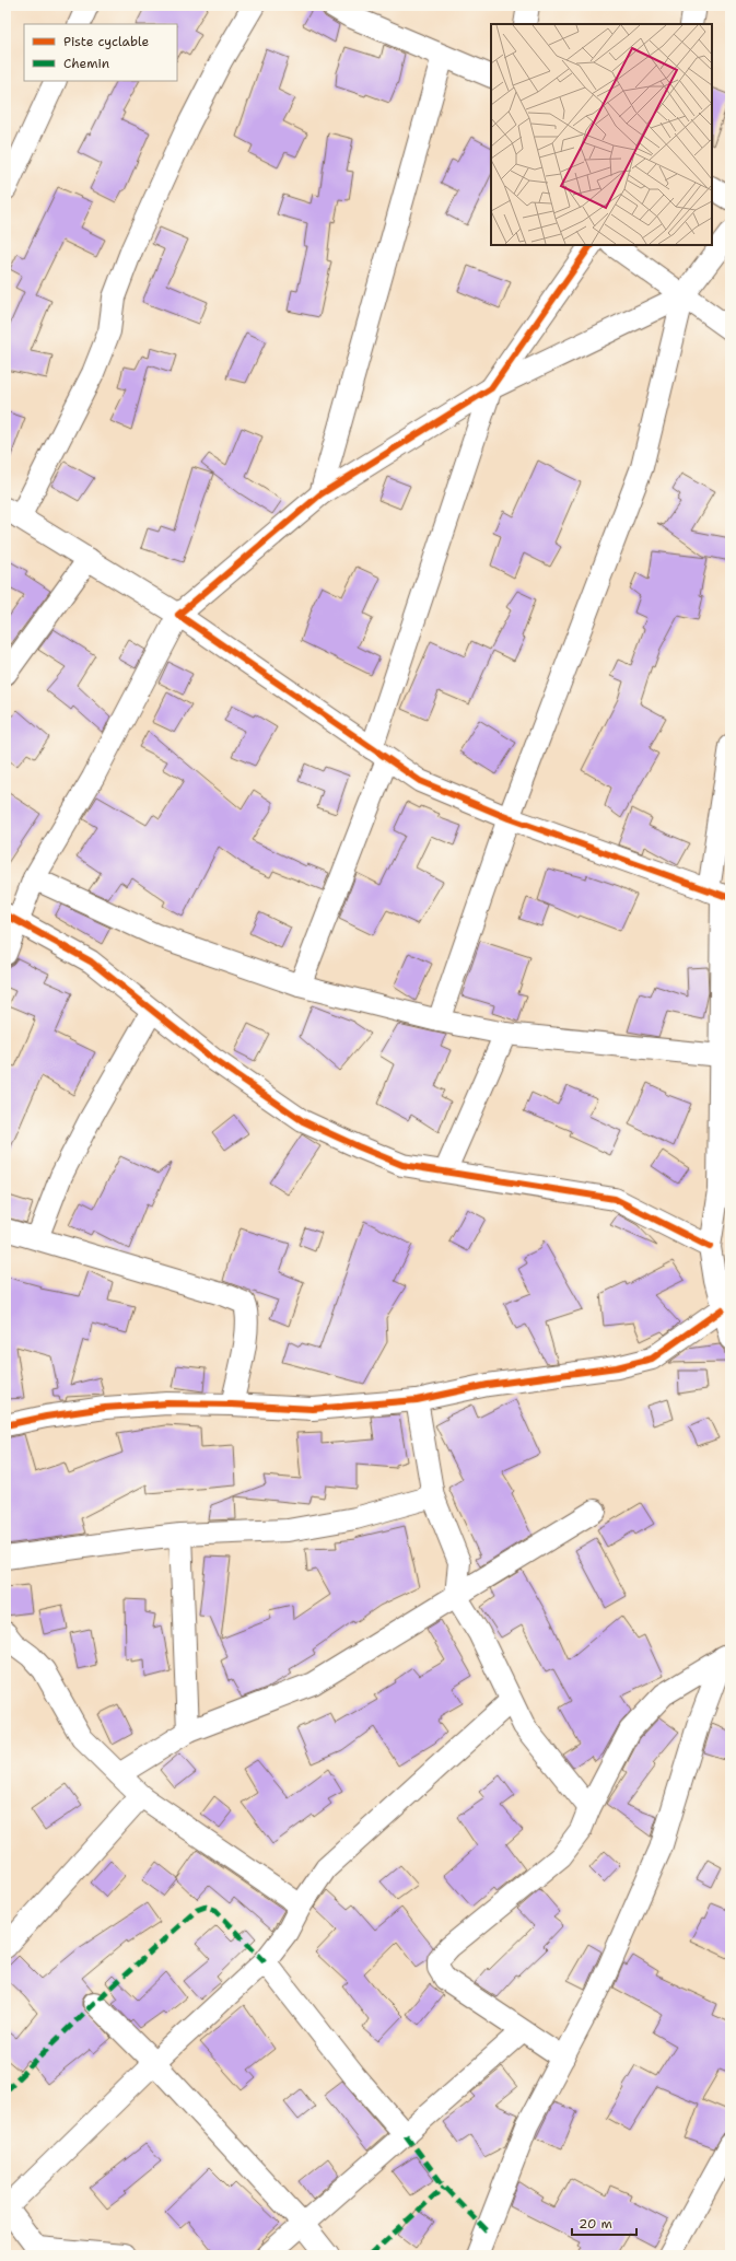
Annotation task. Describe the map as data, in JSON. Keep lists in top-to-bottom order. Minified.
{"legend":["Piste cyclable","Chemin"],"scale_bar":"20 m"}
